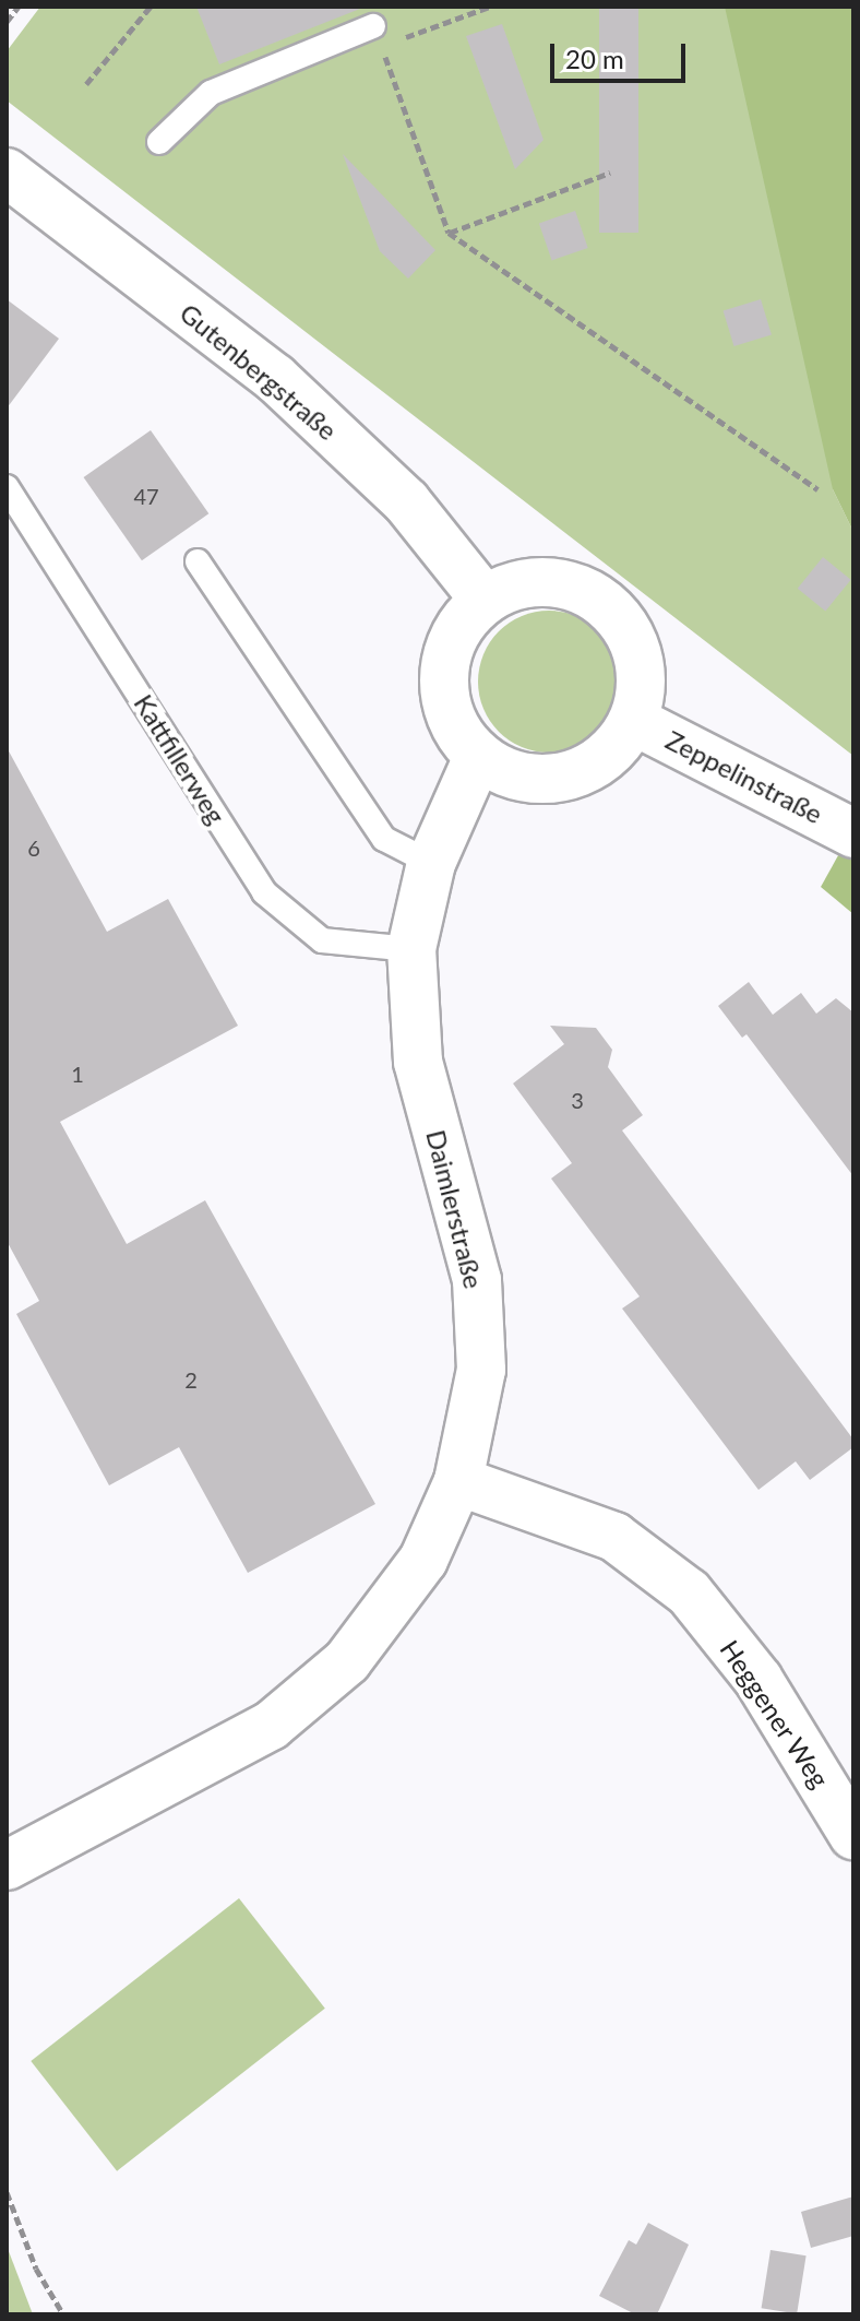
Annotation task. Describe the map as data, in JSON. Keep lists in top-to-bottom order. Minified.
{"streets":{"main road":["Gutenbergstraße","Zeppelinstraße","Daimlerstraße","Heggener Weg"],"lane":["Kattfillerweg"]},"crossings":[["Gutenbergstraße","Zeppelinstraße"],["Gutenbergstraße","Daimlerstraße"],["Kattfillerweg","Daimlerstraße"],["Zeppelinstraße","Daimlerstraße"],["Daimlerstraße","Heggener Weg"]],"house_numbers":["47","6","1","3","2"],"scale_bar":"20 m"}
